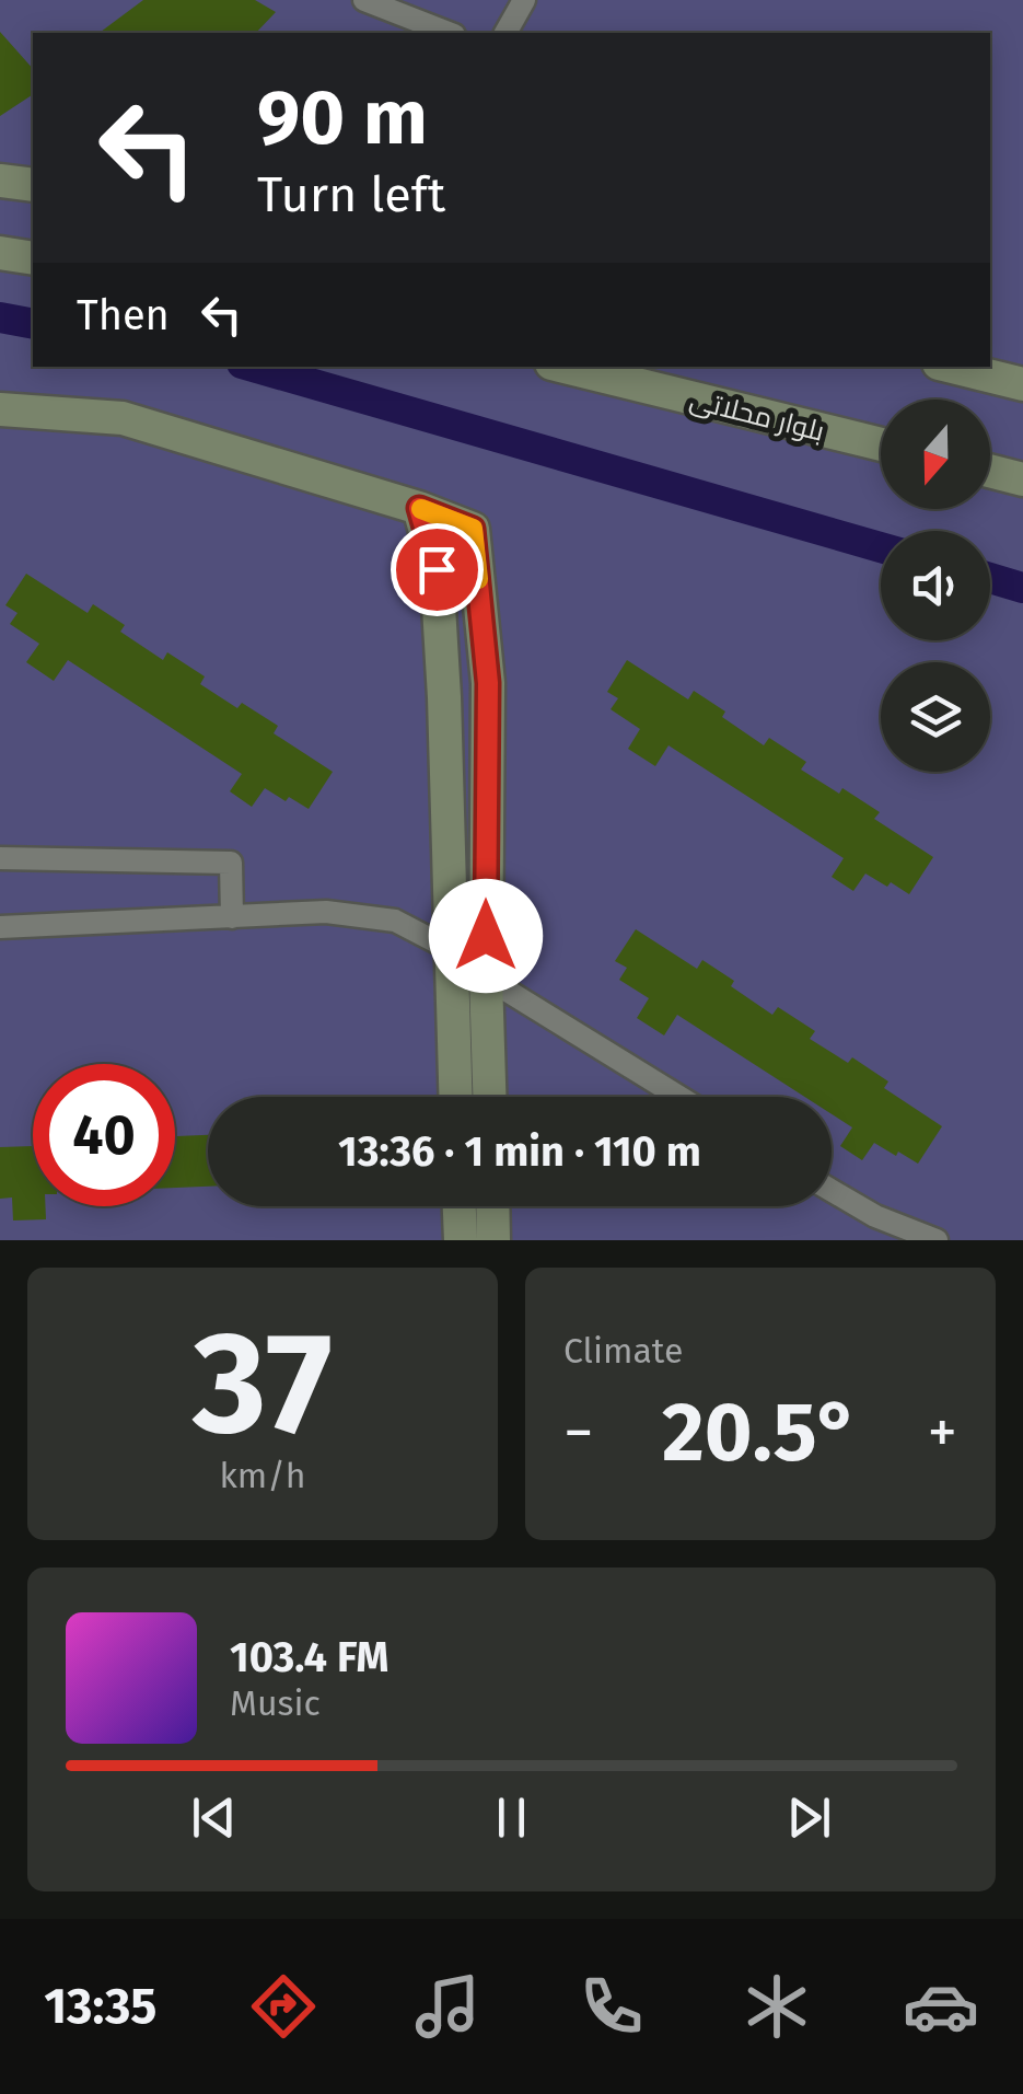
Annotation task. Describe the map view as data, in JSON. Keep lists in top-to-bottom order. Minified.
{"streets":{"street":["بلوار محلاتی"]},"north":"bottom","page":{"turn":["90 m","Turn left"],"then":"Then","limit":"40","trip":"13:36 · 1 min · 110 m","tile":[["37","km/h"],"Climate"],"heat":["−","20.5°","+"],"song":["103.4 FM","Music"],"tabs":"13:35"}}
